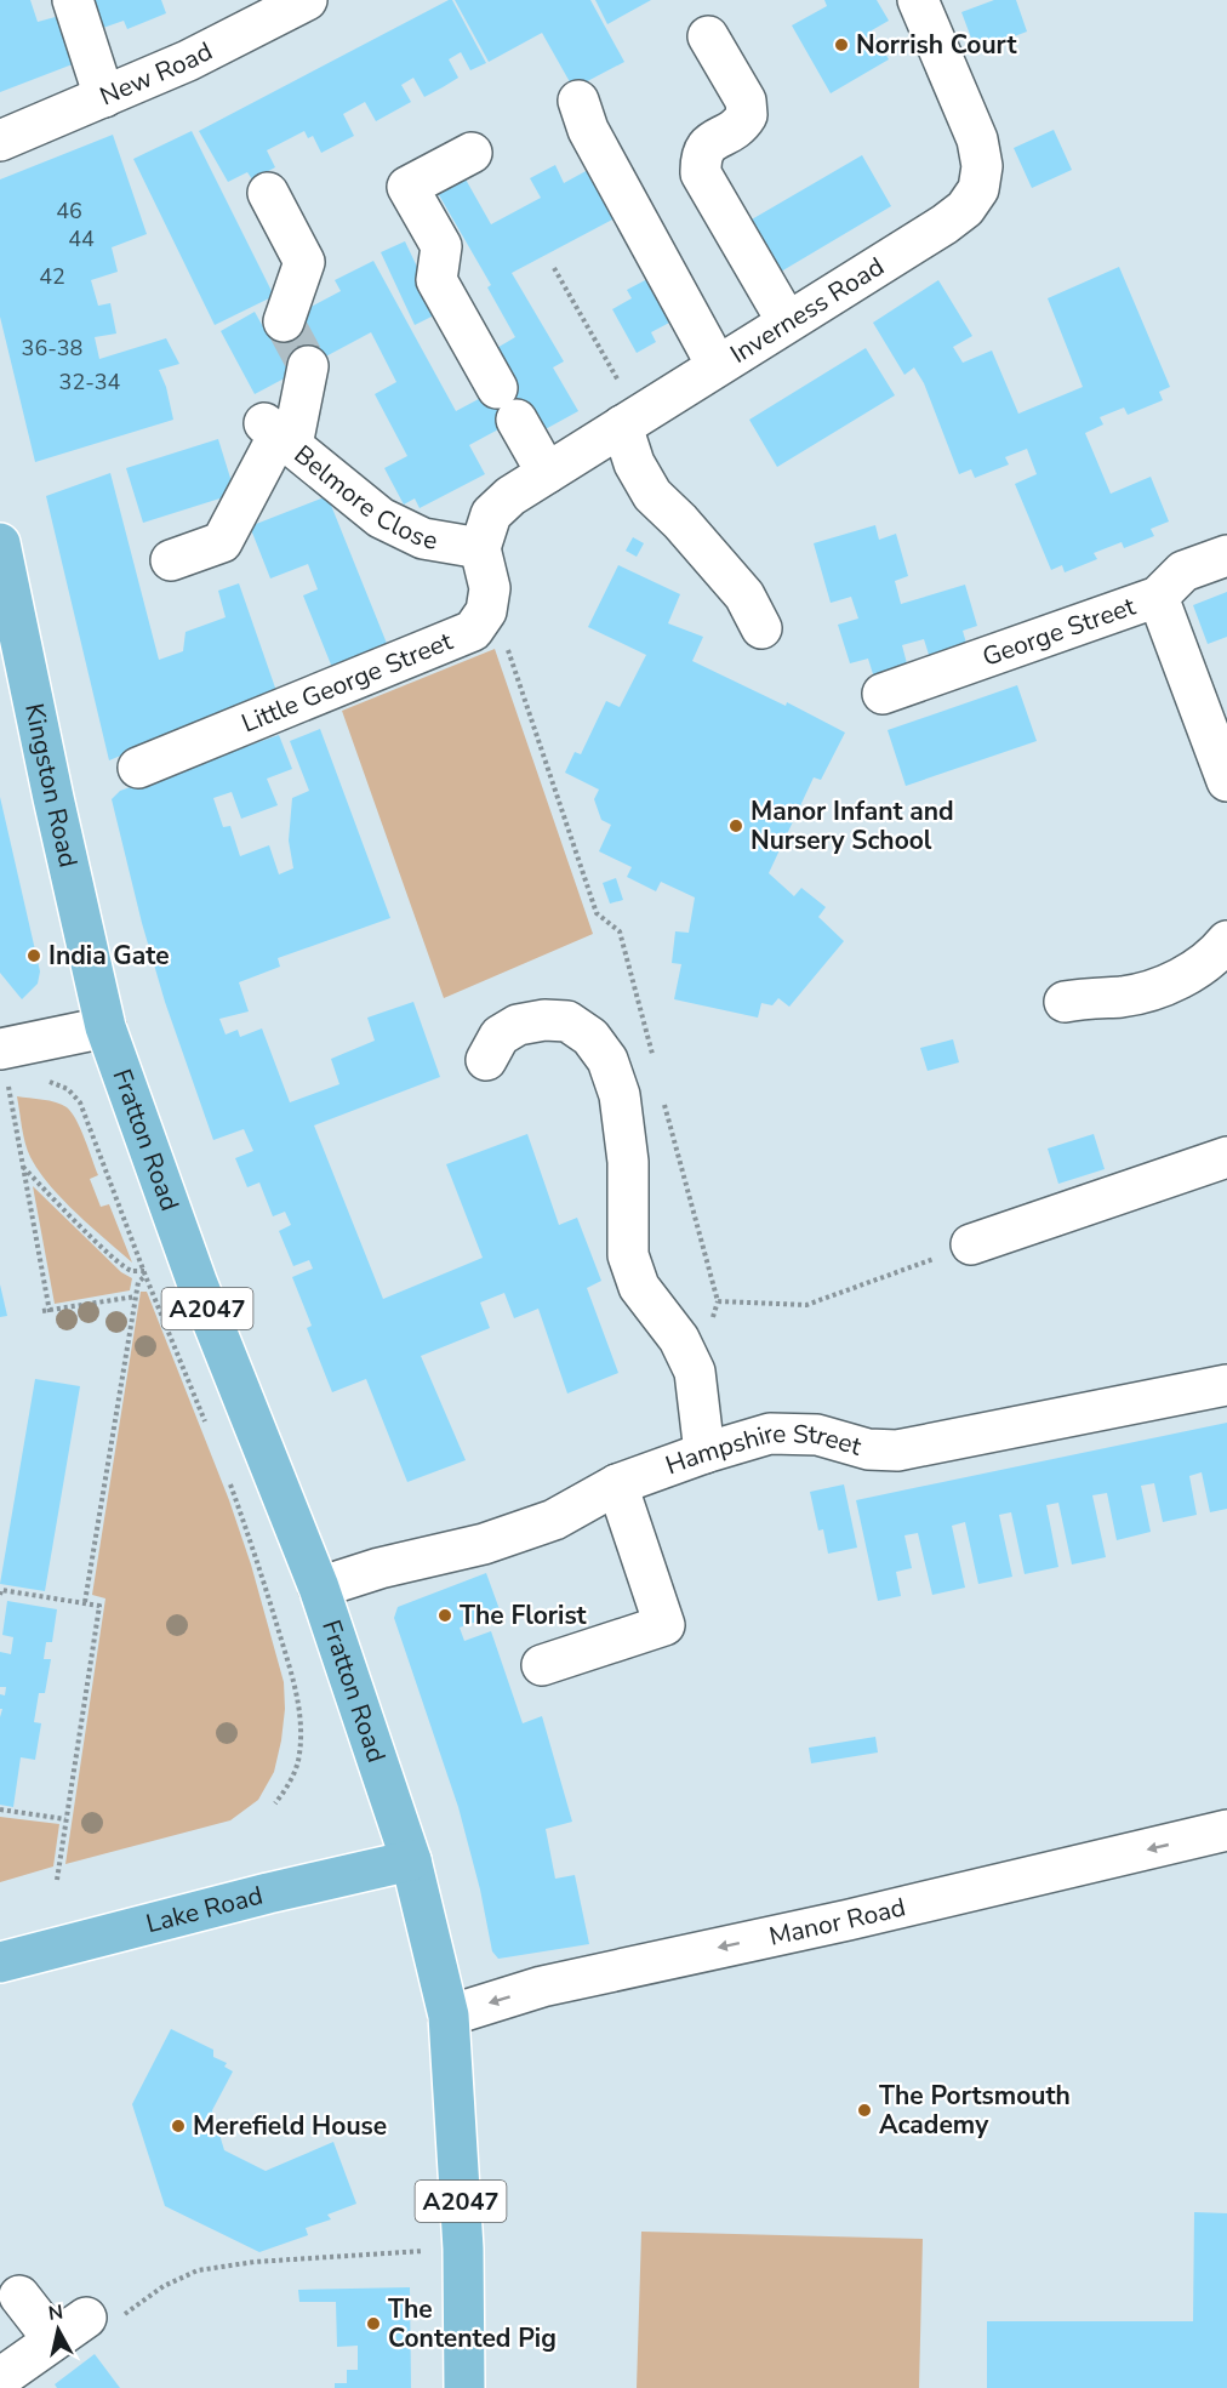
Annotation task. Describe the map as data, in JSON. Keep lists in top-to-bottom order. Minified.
{"streets":{"main road":["Kingston Road","Fratton Road","A2047","Lake Road"],"street":["New Road","Inverness Road","Belmore Close","George Street","Little George Street","Hampshire Street","Manor Road"]},"crossings":[["Inverness Road","Belmore Close"],["Kingston Road","Fratton Road"],["Fratton Road","Hampshire Street"],["Fratton Road","Lake Road"],["Fratton Road","Manor Road"]],"one_way":["Manor Road"],"places":["Norrish Court","Manor Infant and Nursery School","India Gate","The Florist","The Portsmouth Academy","Merefield House","The Contented Pig"],"house_numbers":["46","44","42","36-38","32-34"],"north":"top"}
